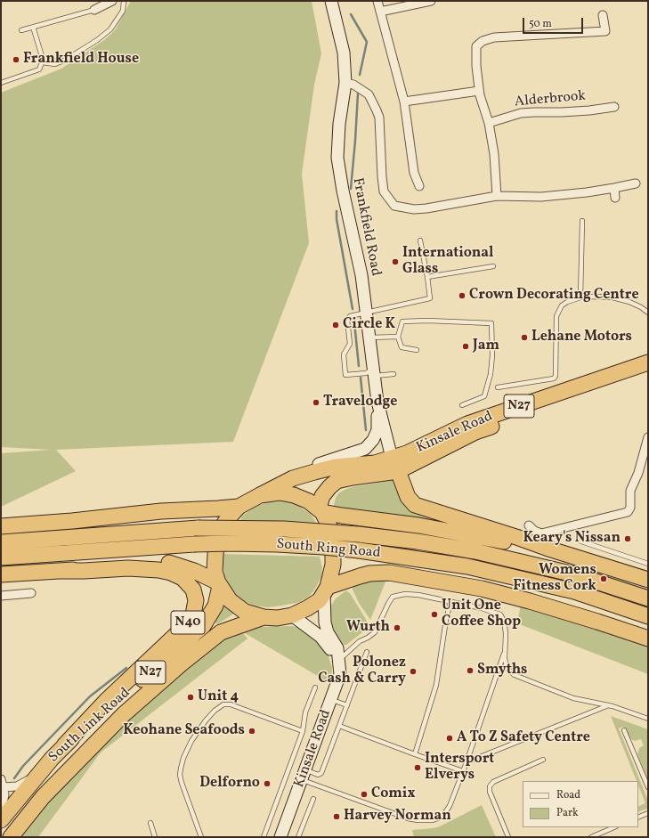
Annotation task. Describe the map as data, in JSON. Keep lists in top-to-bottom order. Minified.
{"streets":{"highway":["N27","Kinsale Road","South Ring Road","N40","South Link Road"],"street":["Alderbrook","Frankfield Road"]},"crossings":[["Frankfield Road","Kinsale Road"],["N27","Kinsale Road"],["N27","South Link Road"],["Kinsale Road","South Link Road"],["N40","South Link Road"]],"places":["Frankfield House","International Glass","Crown Decorating Centre","Circle K","Lehane Motors","Jam","Travelodge","Keary's Nissan","Womens Fitness Cork","Unit One Coffee Shop","Wurth","Smyths","Polonez Cash & Carry","Unit 4","Keohane Seafoods","A To Z Safety Centre","Intersport Elverys","Delforno","Comix","Harvey Norman"],"legend":["Road","Park"],"scale_bar":"50 m"}
